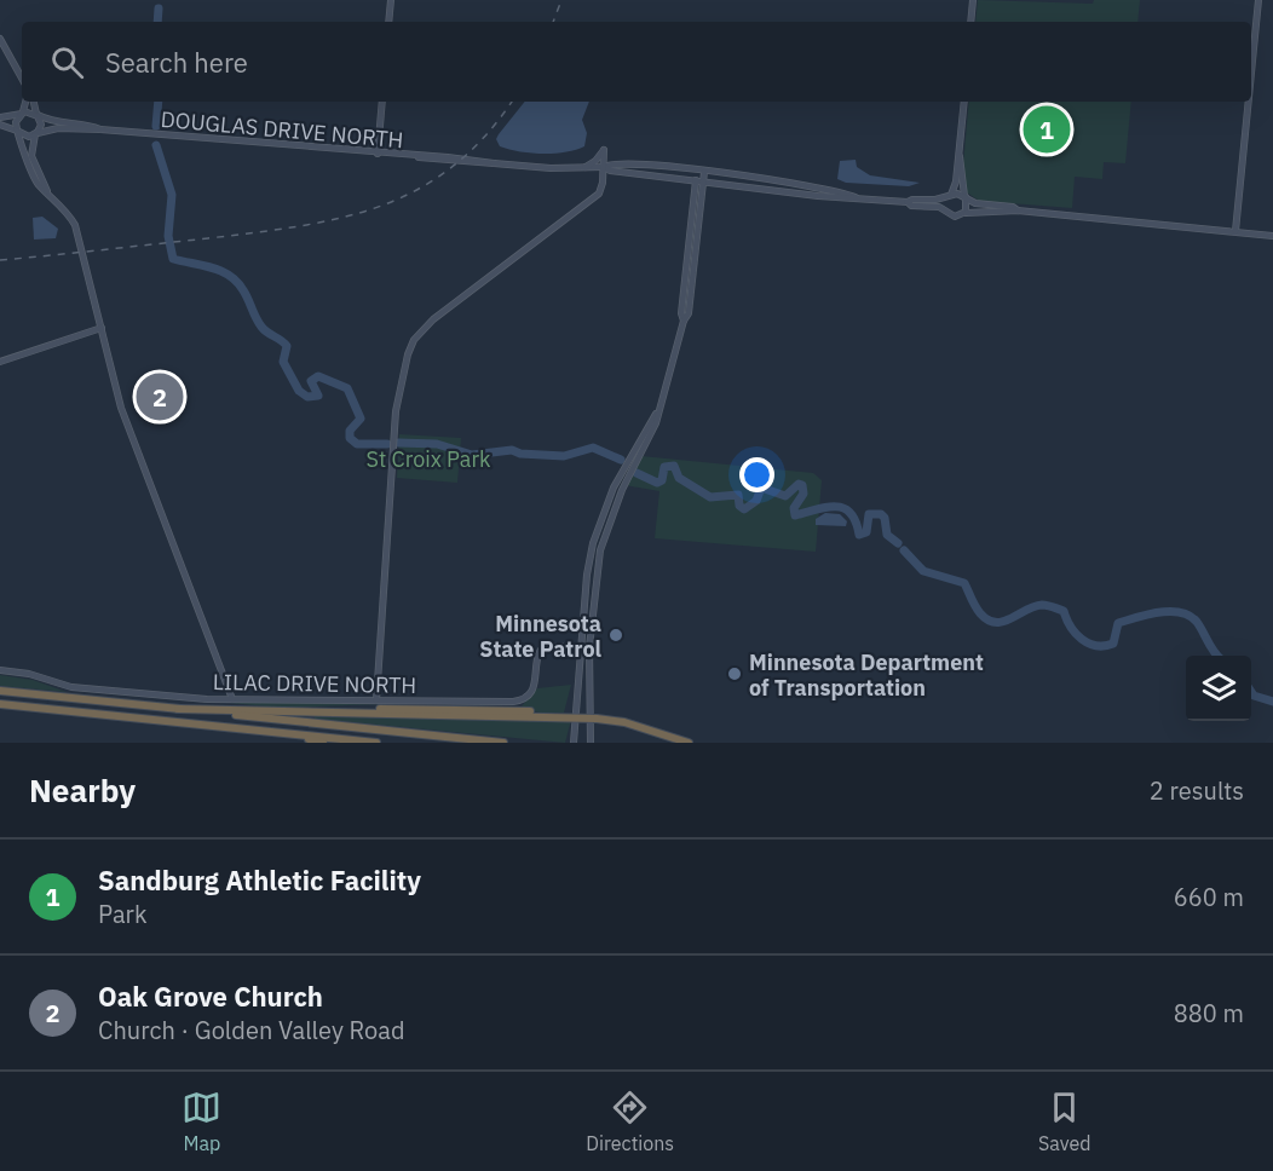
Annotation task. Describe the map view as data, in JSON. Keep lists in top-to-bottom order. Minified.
{"streets":{"street":["DOUGLAS DRIVE NORTH","LILAC DRIVE NORTH"]},"parks":["St Croix Park"],"places":["Minnesota State Patrol","Minnesota Department of Transportation"],"page":{"search":"Search here","pins":["1","2"],"heading":["Nearby","2 results"],"list":[{"mark":"1","name":"Sandburg Athletic Facility","note":"Park","value":"660 m"},{"mark":"2","name":"Oak Grove Church","note":"Church · Golden Valley Road","value":"880 m"}],"nav":["Map","Directions","Saved"]}}
